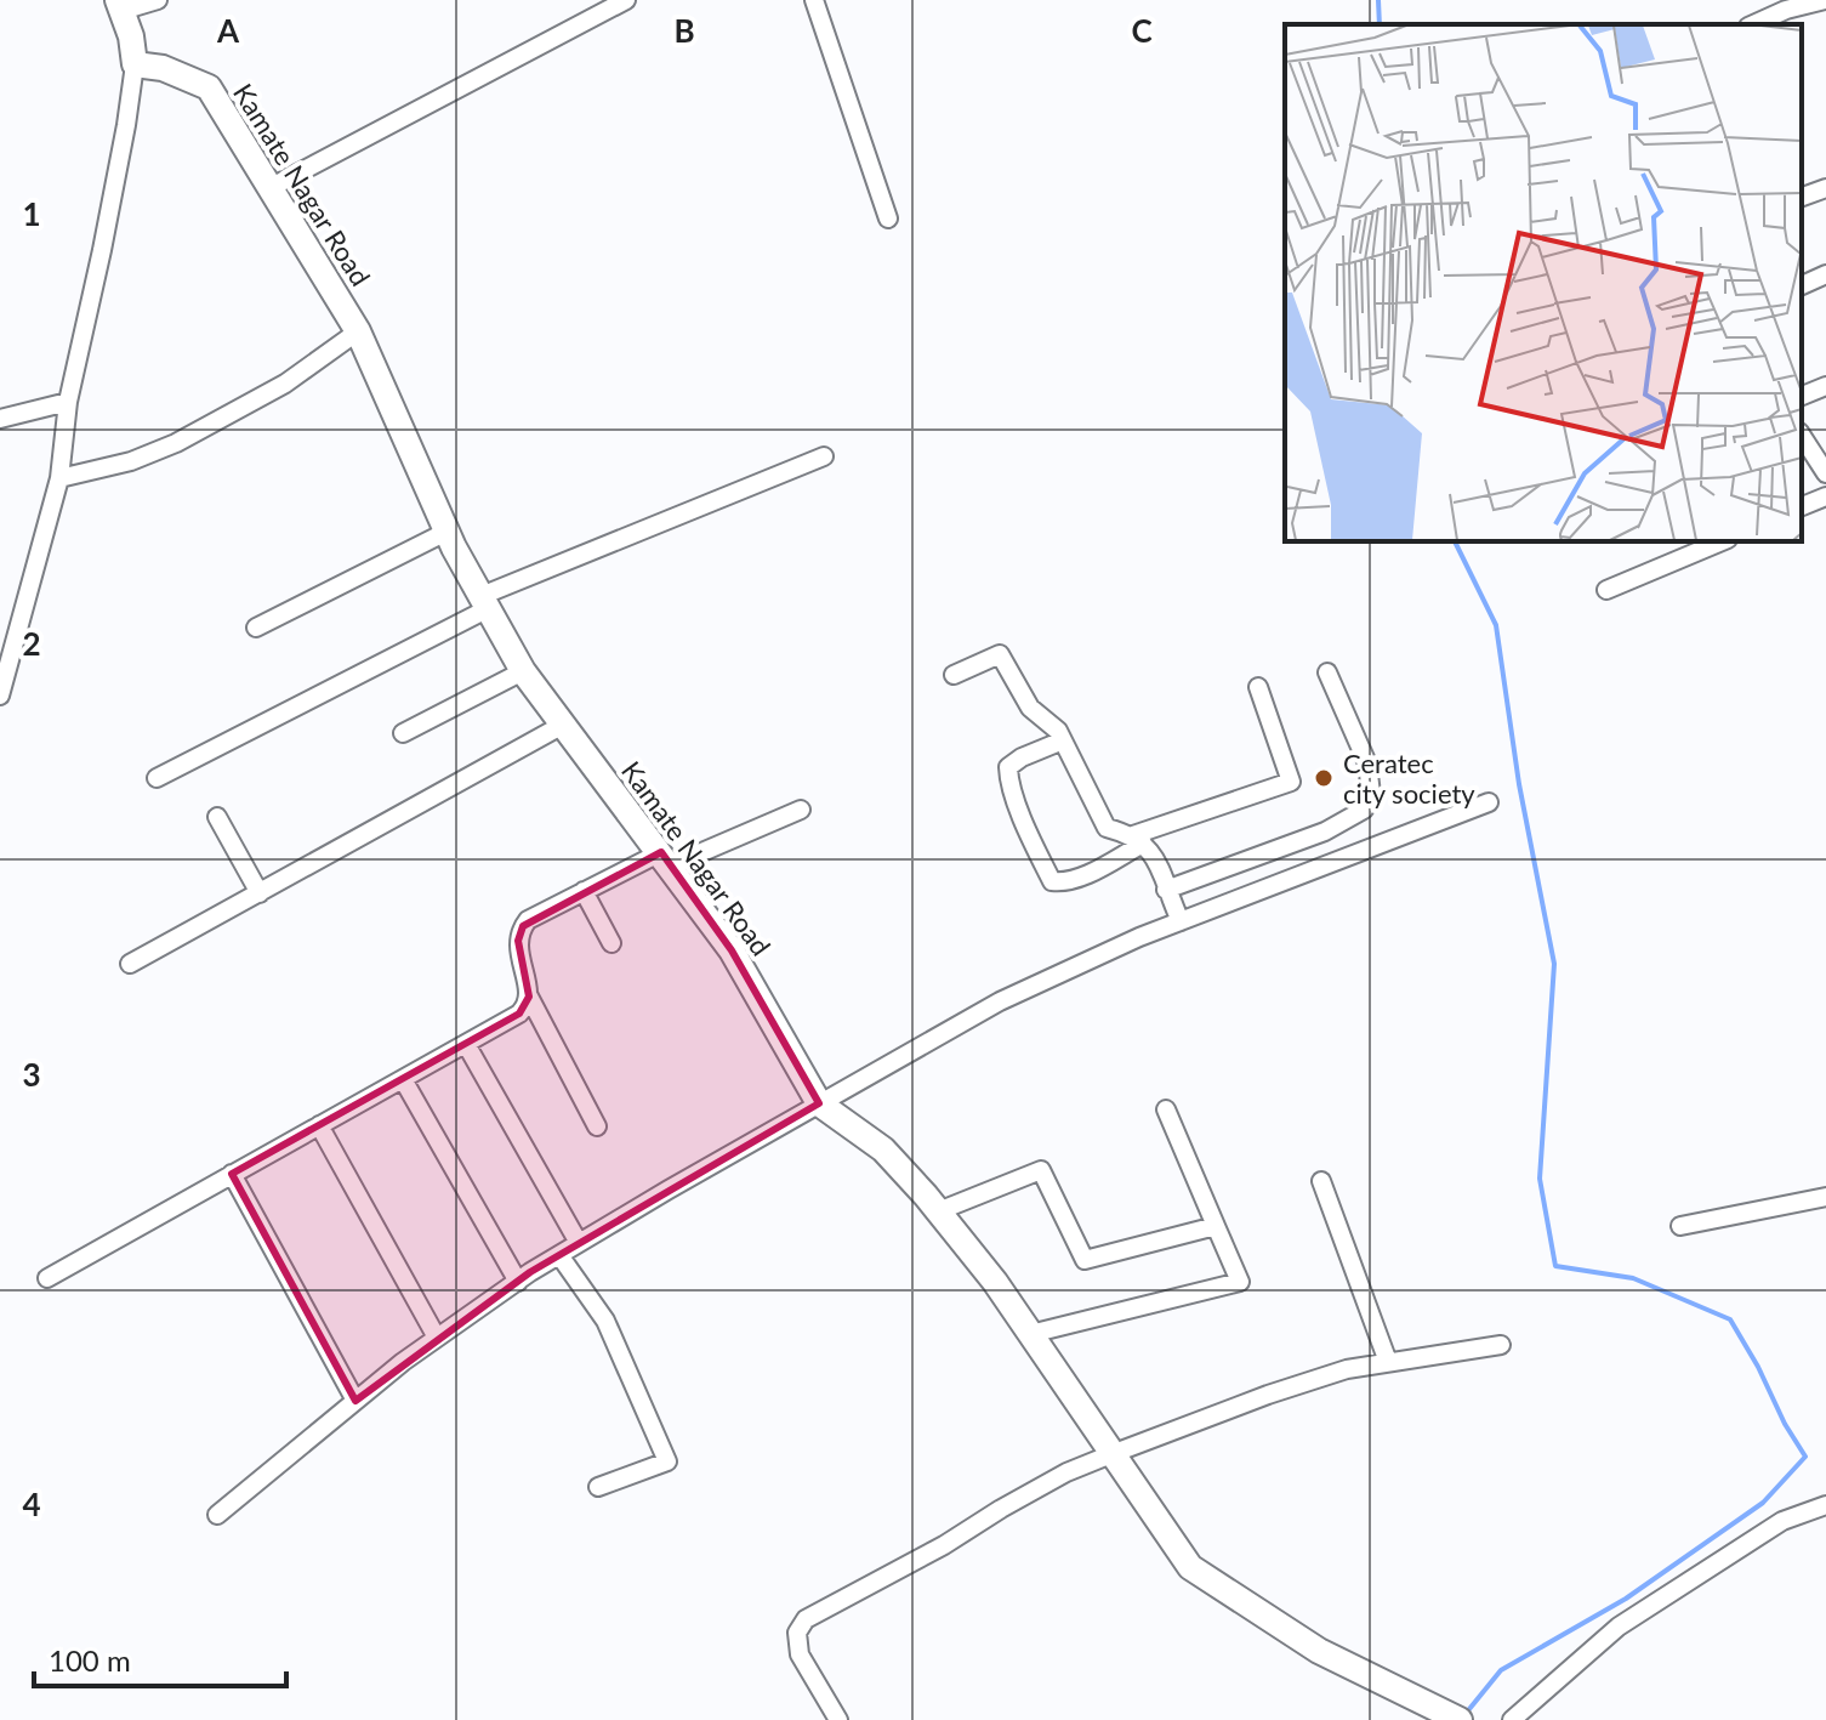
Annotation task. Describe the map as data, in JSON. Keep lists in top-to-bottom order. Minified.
{"streets":{"street":["Kamate Nagar Road"]},"places":["Ceratec city society"],"scale_bar":"100 m","grid":{"columns":["A","B","C"],"rows":["1","2","3","4"]}}
